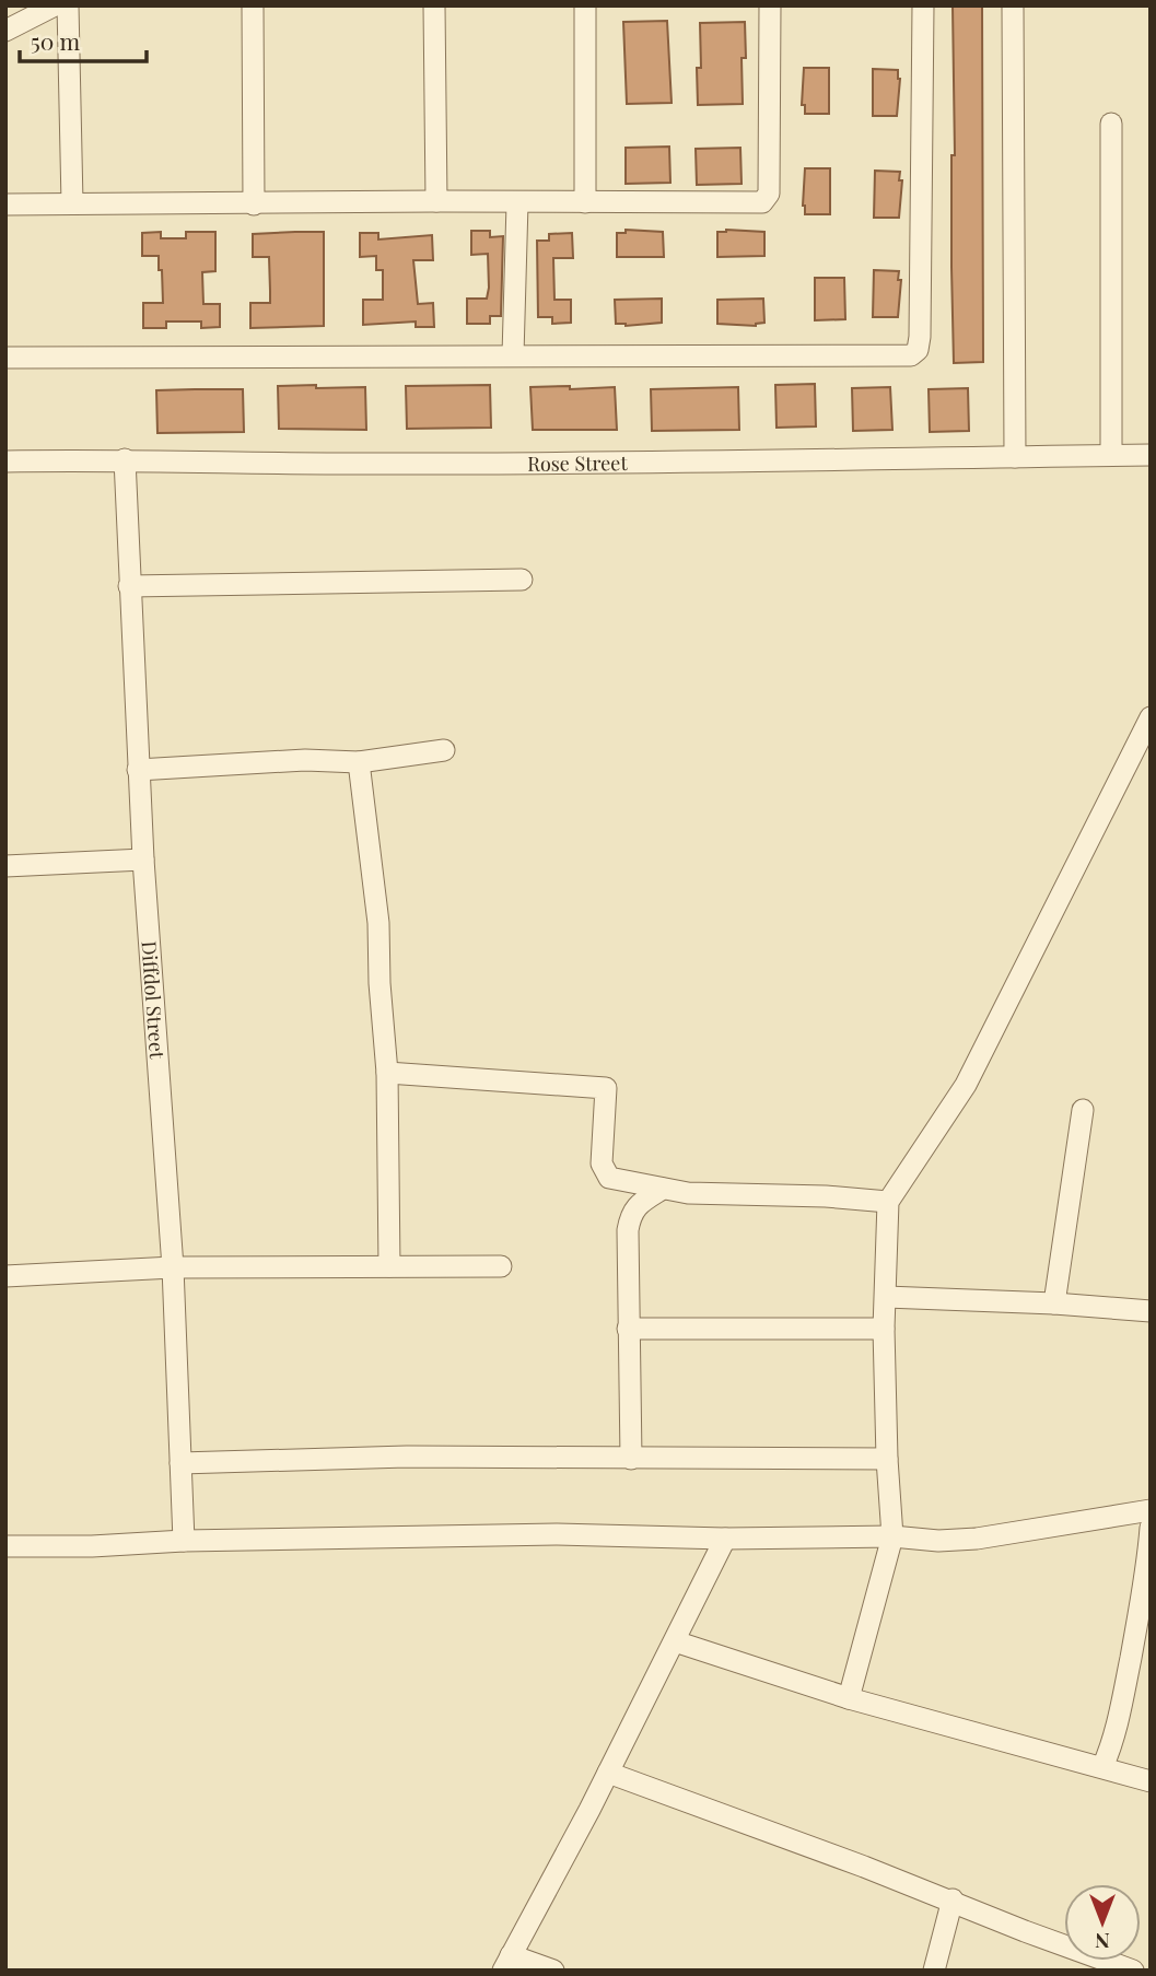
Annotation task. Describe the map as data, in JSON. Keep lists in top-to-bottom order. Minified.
{"streets":{"street":["Rose Street","Diffdol Street"]},"crossings":[["Rose Street","Diffdol Street"]],"scale_bar":"50 m","north":"bottom"}
